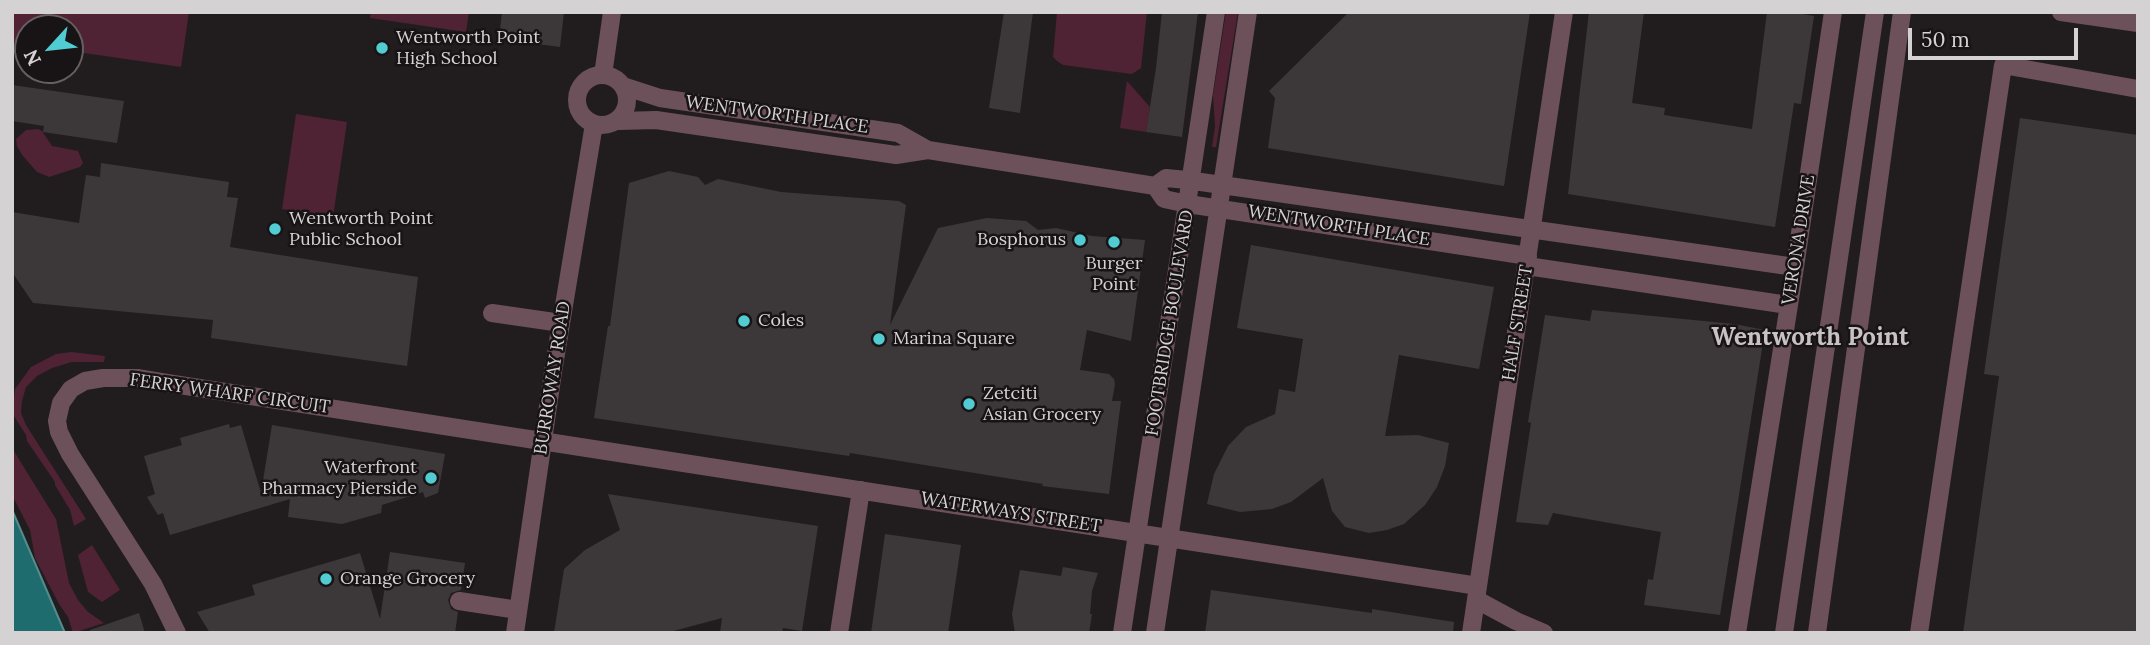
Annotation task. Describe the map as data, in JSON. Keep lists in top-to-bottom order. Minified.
{"streets":{"street":["WENTWORTH PLACE","VERONA DRIVE","FOOTBRIDGE BOULEVARD","HALF STREET","BURROWAY ROAD","FERRY WHARF CIRCUIT","WATERWAYS STREET"]},"crossings":[["WENTWORTH PLACE","VERONA DRIVE"],["WENTWORTH PLACE","FOOTBRIDGE BOULEVARD"],["WENTWORTH PLACE","HALF STREET"],["WENTWORTH PLACE","BURROWAY ROAD"],["FOOTBRIDGE BOULEVARD","WATERWAYS STREET"],["HALF STREET","WATERWAYS STREET"],["BURROWAY ROAD","FERRY WHARF CIRCUIT"],["BURROWAY ROAD","WATERWAYS STREET"],["FERRY WHARF CIRCUIT","WATERWAYS STREET"]],"districts":["Wentworth Point"],"places":["Wentworth Point High School","Wentworth Point Public School","Bosphorus","Burger Point","Coles","Marina Square","Zetciti Asian Grocery","Waterfront Pharmacy Pierside","Orange Grocery"],"scale_bar":"50 m","north":"bottom left"}
